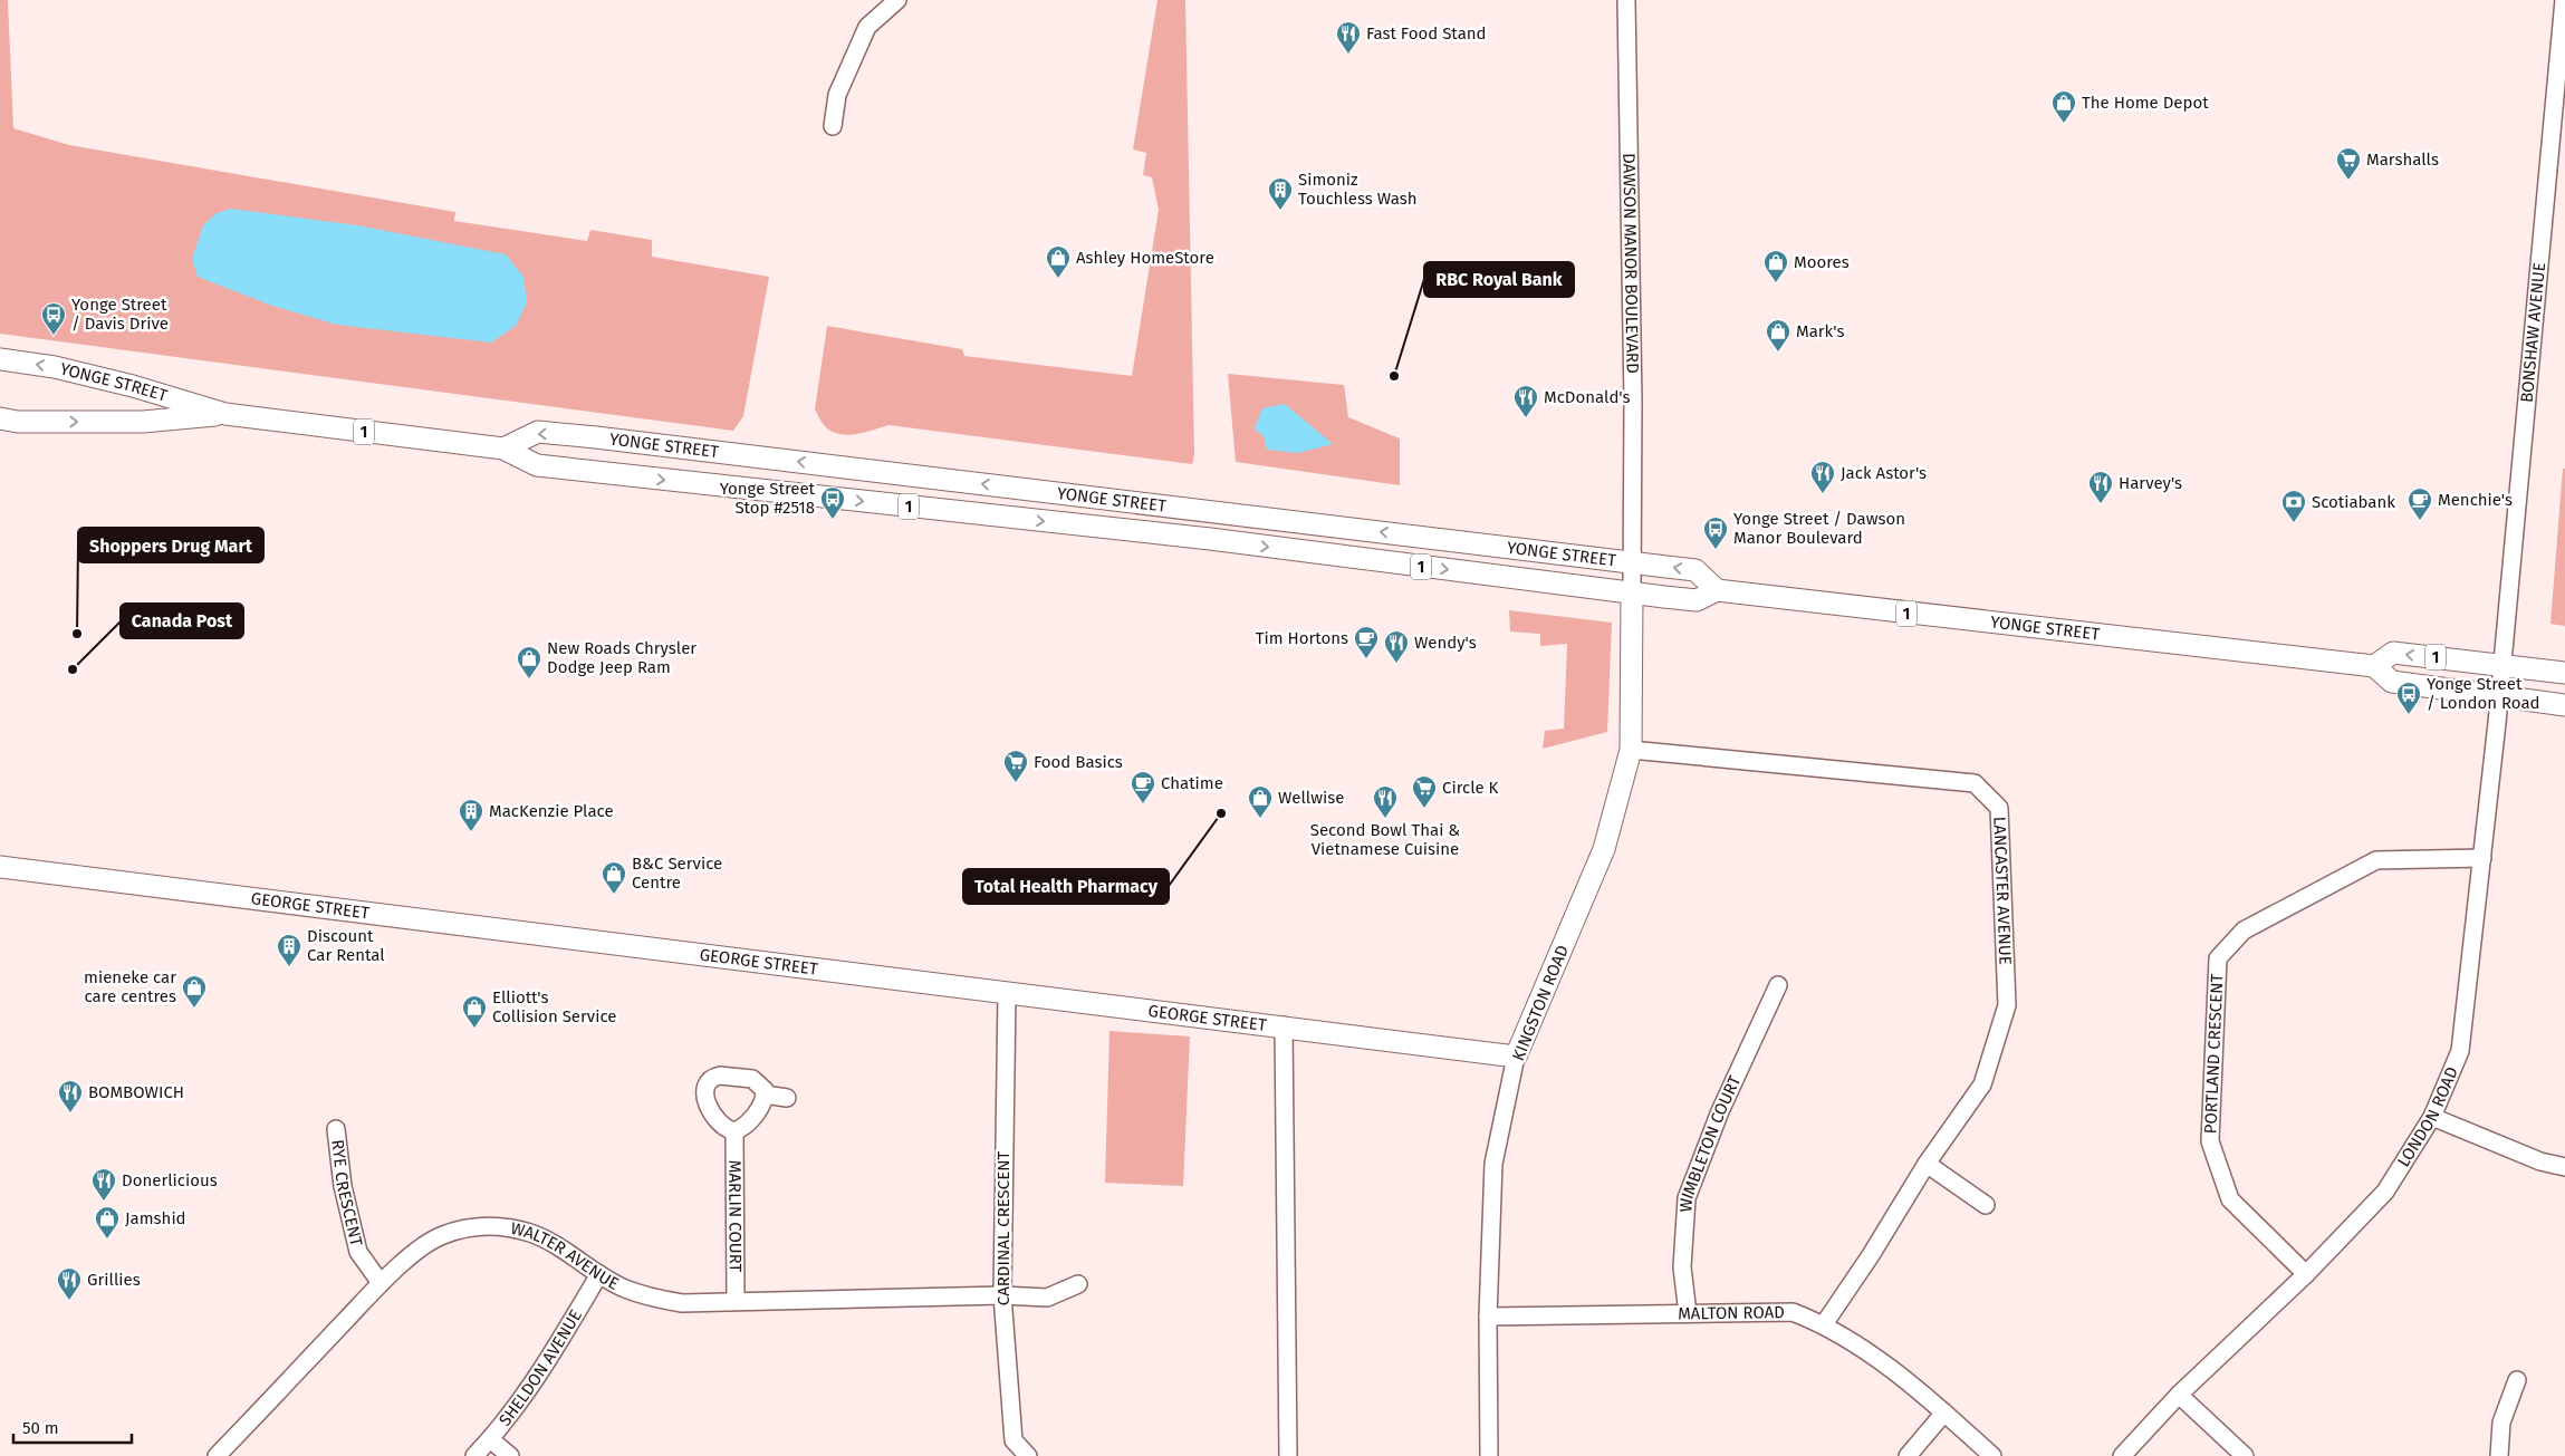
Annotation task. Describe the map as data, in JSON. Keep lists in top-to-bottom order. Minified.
{"streets":{"main road":["YONGE STREET","1","GEORGE STREET","KINGSTON ROAD"],"street":["DAWSON MANOR BOULEVARD","BONSHAW AVENUE","LANCASTER AVENUE","PORTLAND CRESCENT","LONDON ROAD","WIMBLETON COURT","RYE CRESCENT","MARLIN COURT","CARDINAL CRESCENT","WALTER AVENUE","MALTON ROAD","SHELDON AVENUE"]},"crossings":[["DAWSON MANOR BOULEVARD","YONGE STREET"],["DAWSON MANOR BOULEVARD","KINGSTON ROAD"],["BONSHAW AVENUE","1"],["BONSHAW AVENUE","LONDON ROAD"],["YONGE STREET","1"],["YONGE STREET","KINGSTON ROAD"],["YONGE STREET","LONDON ROAD"],["1","LONDON ROAD"],["LANCASTER AVENUE","KINGSTON ROAD"],["LANCASTER AVENUE","MALTON ROAD"],["GEORGE STREET","KINGSTON ROAD"],["GEORGE STREET","CARDINAL CRESCENT"],["KINGSTON ROAD","MALTON ROAD"],["PORTLAND CRESCENT","LONDON ROAD"],["WIMBLETON COURT","MALTON ROAD"],["RYE CRESCENT","WALTER AVENUE"],["MARLIN COURT","WALTER AVENUE"],["CARDINAL CRESCENT","WALTER AVENUE"],["WALTER AVENUE","SHELDON AVENUE"]],"places":{"restaurant":["Fast Food Stand","McDonald's","Jack Astor's","Harvey's","Wendy's","Second Bowl Thai & Vietnamese Cuisine","BOMBOWICH","Donerlicious","Grillies"],"shop":["The Home Depot","Ashley HomeStore","Moores","Mark's","New Roads Chrysler Dodge Jeep Ram","Wellwise","B&C Service Centre","mieneke car care centres","Elliott's Collision Service","Jamshid"],"supermarket":["Marshalls","Food Basics","Circle K"],"building":["Simoniz Touchless Wash","MacKenzie Place","Discount Car Rental"],"bus stop":["Yonge Street / Davis Drive","Yonge Street Stop #2518","Yonge Street / Dawson Manor Boulevard","Yonge Street / London Road"],"other":["RBC Royal Bank","Shoppers Drug Mart","Canada Post","Total Health Pharmacy"],"cafe":["Menchie's","Tim Hortons","Chatime"],"bank":["Scotiabank"]},"scale_bar":"50 m"}
